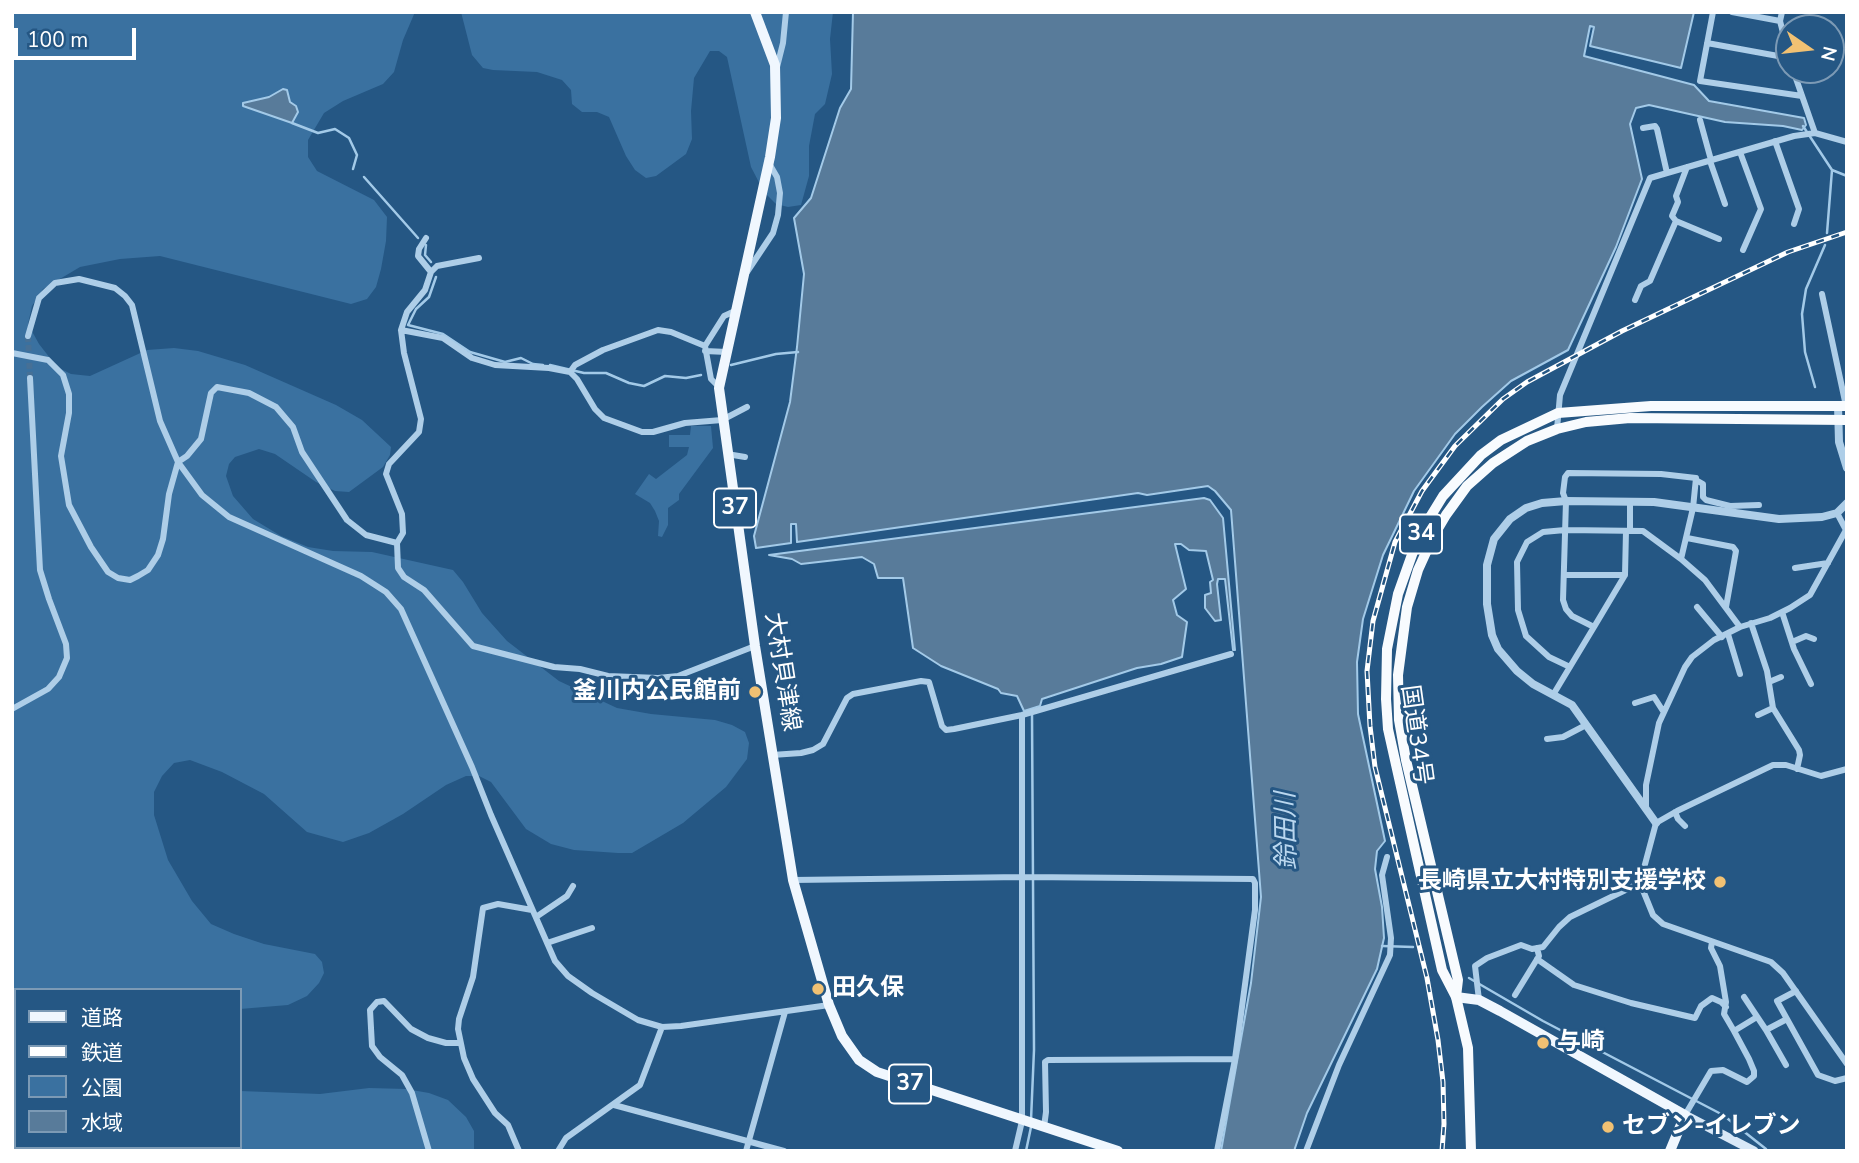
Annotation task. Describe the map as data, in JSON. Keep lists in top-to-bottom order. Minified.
{"streets":{"highway":["34","国道34号"],"main road":["37","大村貝津線"]},"water":["鈴田川"],"places":["釜川内公民館前","長崎県立大村特別支援学校","田久保","与崎","セブン-イレブン"],"legend":["道路","鉄道","公園","水域"],"scale_bar":"100 m","north":"right"}
